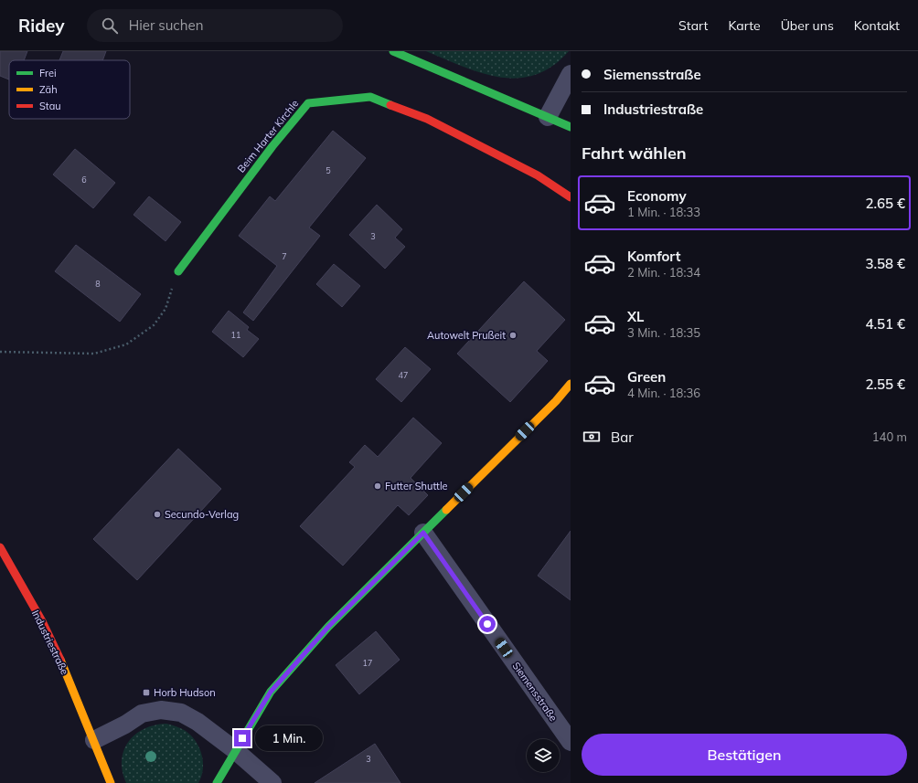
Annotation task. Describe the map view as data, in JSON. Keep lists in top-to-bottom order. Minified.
{"streets":{"street":["Beim Harter Kirchle","Industriestraße","Siemensstraße"]},"places":{"other":["Autowelt Prußeit","Futter Shuttle","Secundo-Verlag"],"transit":["Horb Hudson"]},"house_numbers":["5","6","3","7","8","11","47","17","3"],"legend":["Frei","Zäh","Stau"],"page":{"header":"Ridey","search":"Hier suchen","nav":["Start","Karte","Über uns","Kontakt"],"banner":["Siemensstraße","Industriestraße"],"heading":"Fahrt wählen","list":[{"name":"Economy","note":"1 Min. · 18:33","value":"2.65 €"},{"name":"Komfort","note":"2 Min. · 18:34","value":"3.58 €"},{"name":"XL","note":"3 Min. · 18:35","value":"4.51 €"},{"name":"Green","note":"4 Min. · 18:36","value":"2.55 €"}],"pay":["Bar","140 m"],"bubble":"1 Min.","buttons":"Bestätigen"}}
